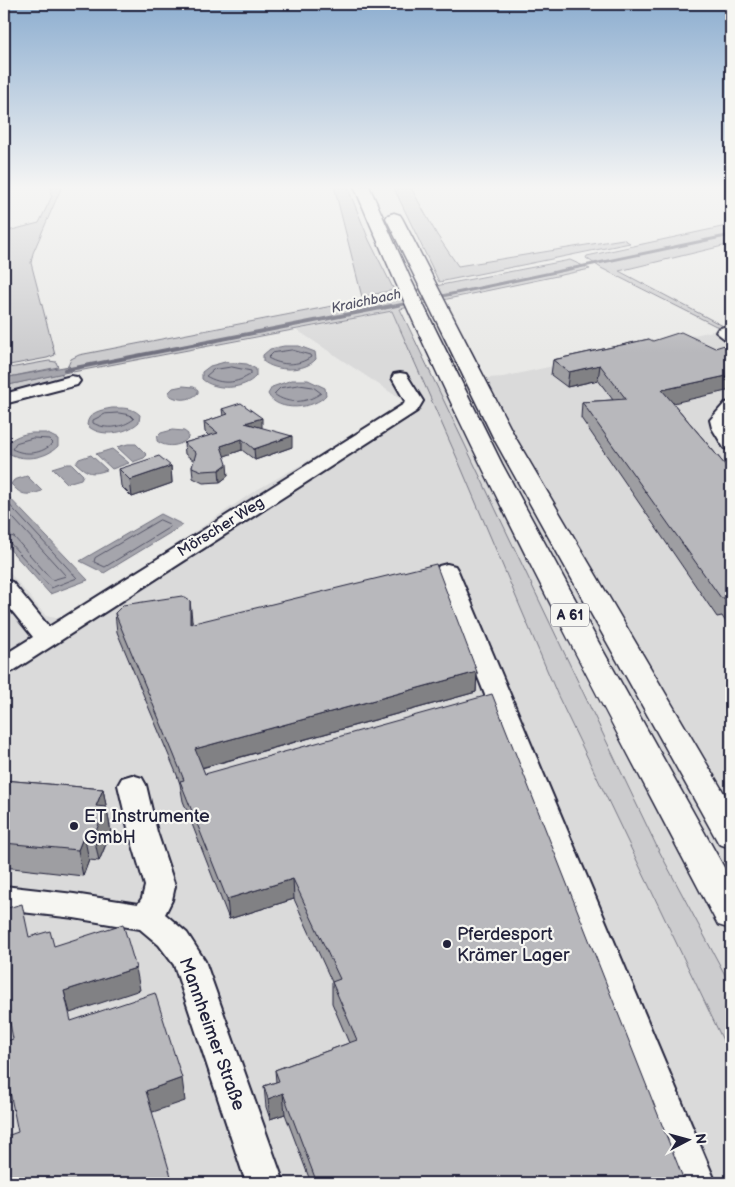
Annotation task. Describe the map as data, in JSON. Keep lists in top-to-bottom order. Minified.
{"streets":{"highway":["A 61"],"street":["Mörscher Weg","Mannheimer Straße"]},"water":["Kraichbach"],"places":["ET Instrumente GmbH","Pferdesport Krämer Lager"],"north":"right"}
